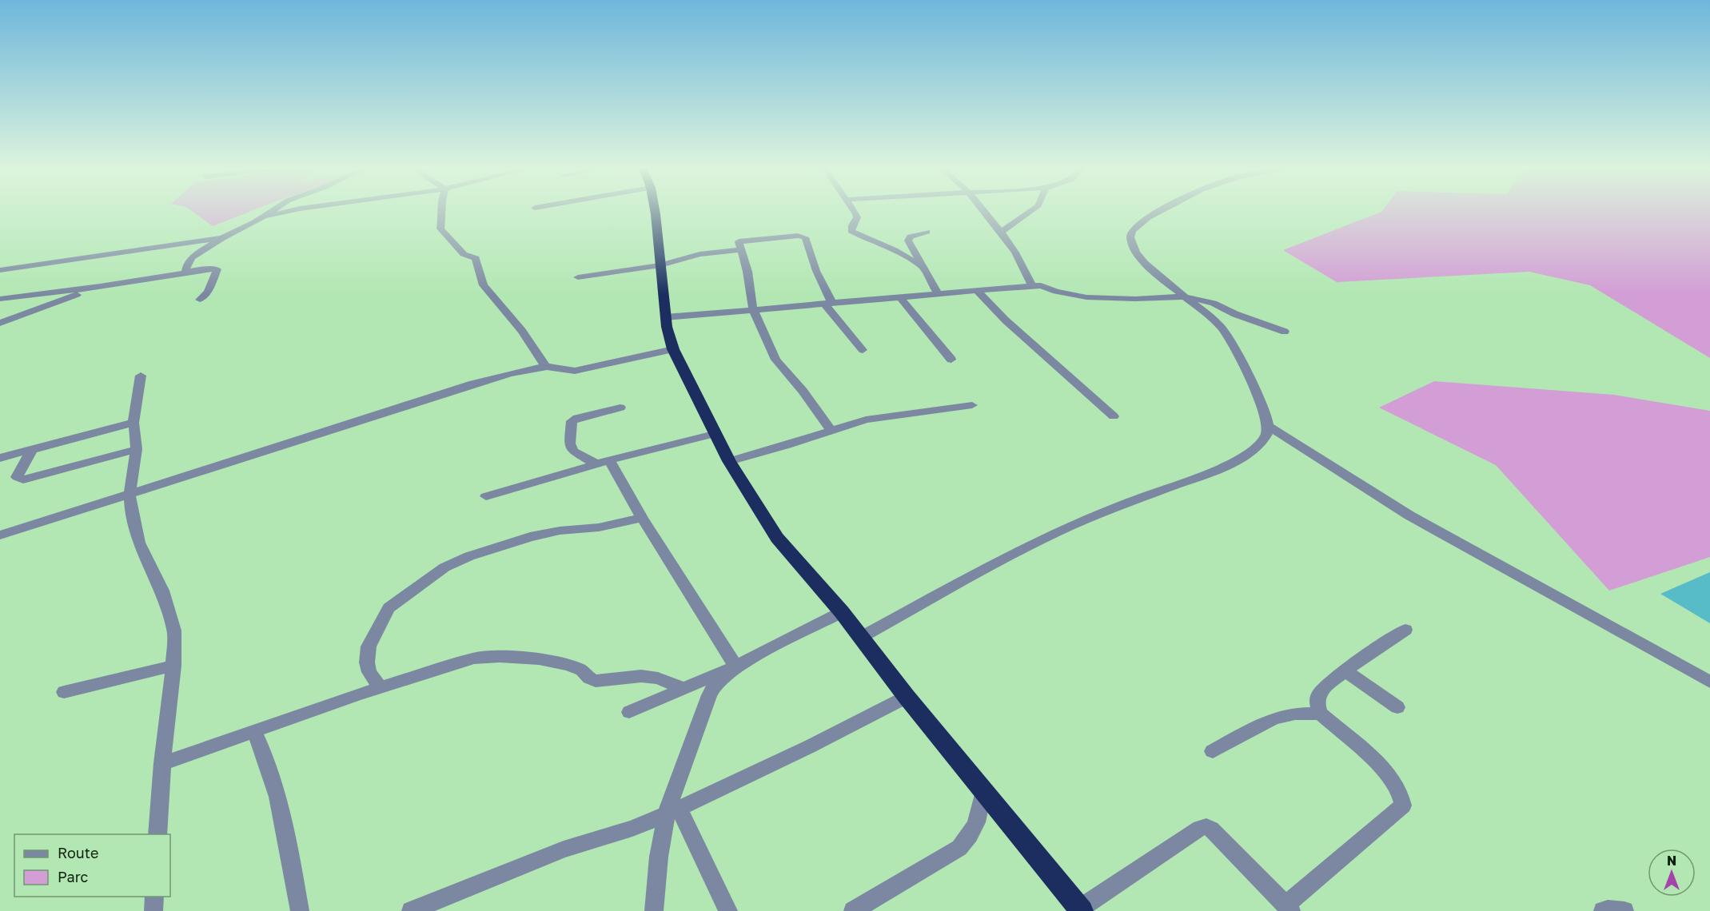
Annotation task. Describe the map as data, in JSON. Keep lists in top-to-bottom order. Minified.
{"legend":["Route","Parc"],"north":"top"}
